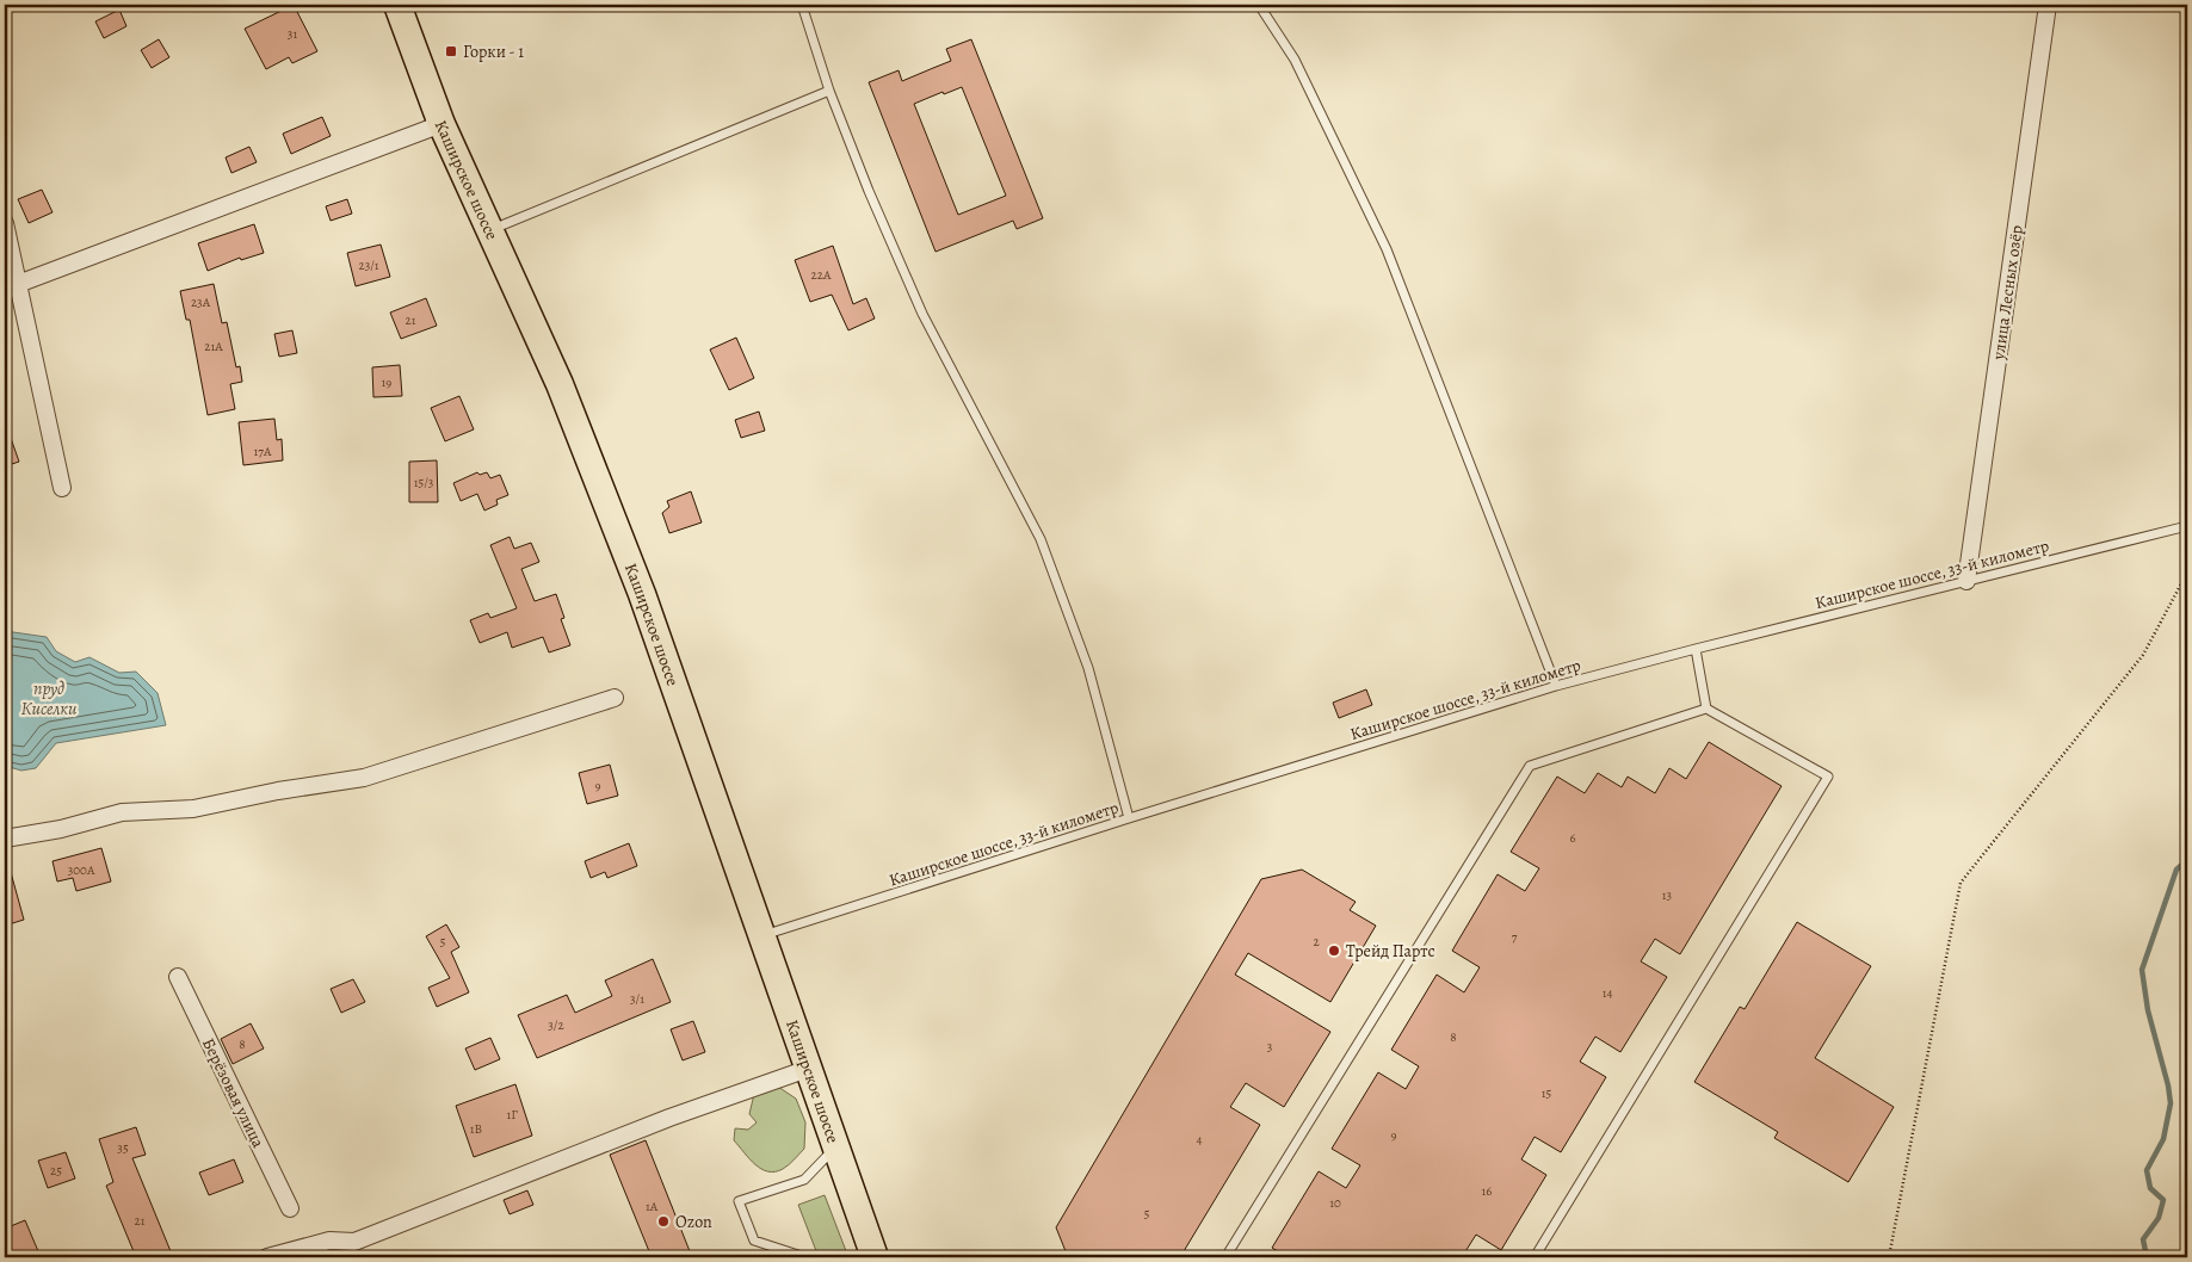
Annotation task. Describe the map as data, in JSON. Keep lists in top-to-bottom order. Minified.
{"streets":{"main road":["Каширское шоссе"],"street":["улица Лесных озёр","Берёзовая улица"],"lane":["Каширское шоссе, 33-й километр"]},"crossings":[["Каширское шоссе","Каширское шоссе, 33-й километр"],["улица Лесных озёр","Каширское шоссе, 33-й километр"]],"water":["пруд Киселки"],"places":{"transit":["Горки - 1"],"other":["Трейд Партс","Ozon"]},"house_numbers":["31","23/1","22А","23А","21","21А","19","17А","15/3","9","6","300А","13","7","5","2","14","3/1","3/2","8","8","3","15","1Г","1В","9","4","35","25","16","10","1А","5","21"]}
